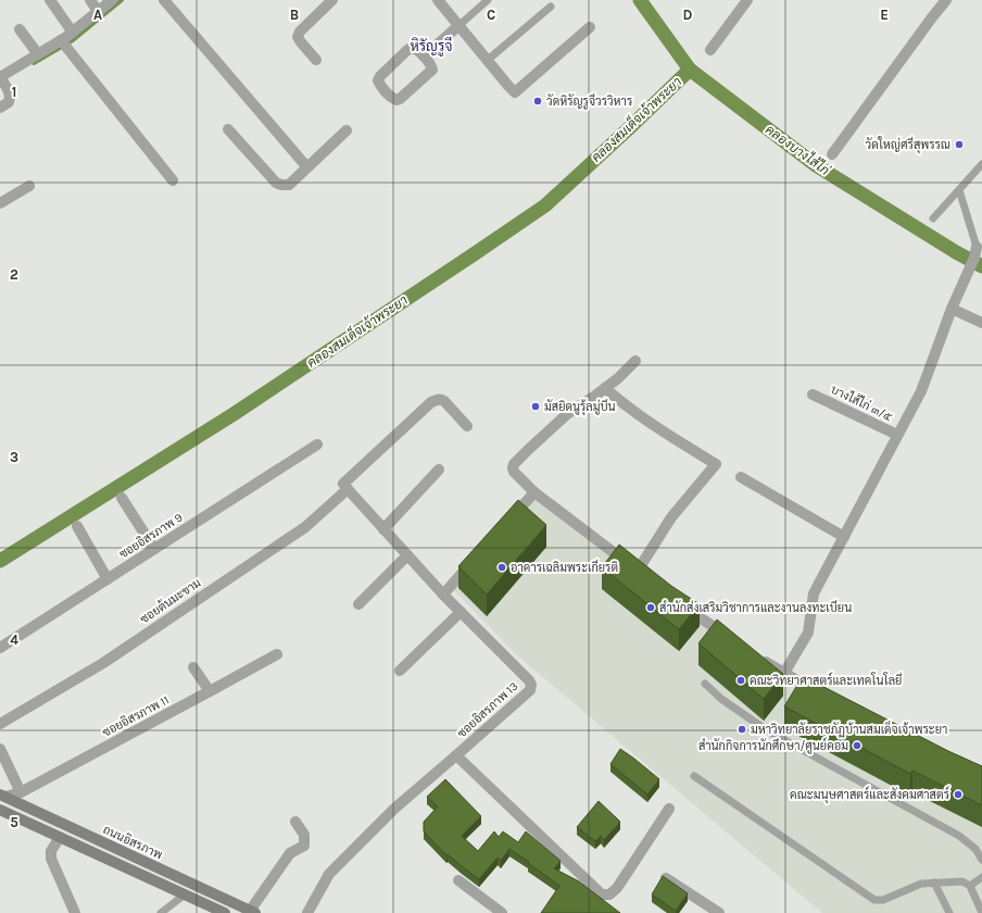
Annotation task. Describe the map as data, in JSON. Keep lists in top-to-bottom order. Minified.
{"streets":{"main road":["ถนนอิสรภาพ"],"street":["บางไส้ไก่ ๓/๕","ซอยอิสรภาพ 9","ซอยต้นมะขาม","ซอยอิสรภาพ 13","ซอยอิสรภาพ 11"]},"crossings":[["ซอยต้นมะขาม","ซอยอิสรภาพ 13"],["ซอยอิสรภาพ 11","ถนนอิสรภาพ"]],"districts":["หิรัญรูจี"],"water":["คลองสมเด็จเจ้าพระยา","คลองบางไส้ไก่"],"places":["วัดหิรัญรูจีวรวิหาร","วัดใหญ่ศรีสุพรรณ","มัสยิดนูรุ้ลมู่บีน","อาคารเฉลิมพระเกียรติ","สำนักส่งเสริมวิชาการและงานลงทะเบียน","คณะวิทยาศาสตร์และเทคโนโลยี","มหาวิทยาลัยราชภัฏบ้านสมเด็จเจ้าพระยา","สำนักกิจการนักศึกษา/ศูนย์คอม","คณะมนุษศาสตร์และสังคมศาสตร์"],"grid":{"columns":["A","B","C","D","E"],"rows":["1","2","3","4","5"]}}
